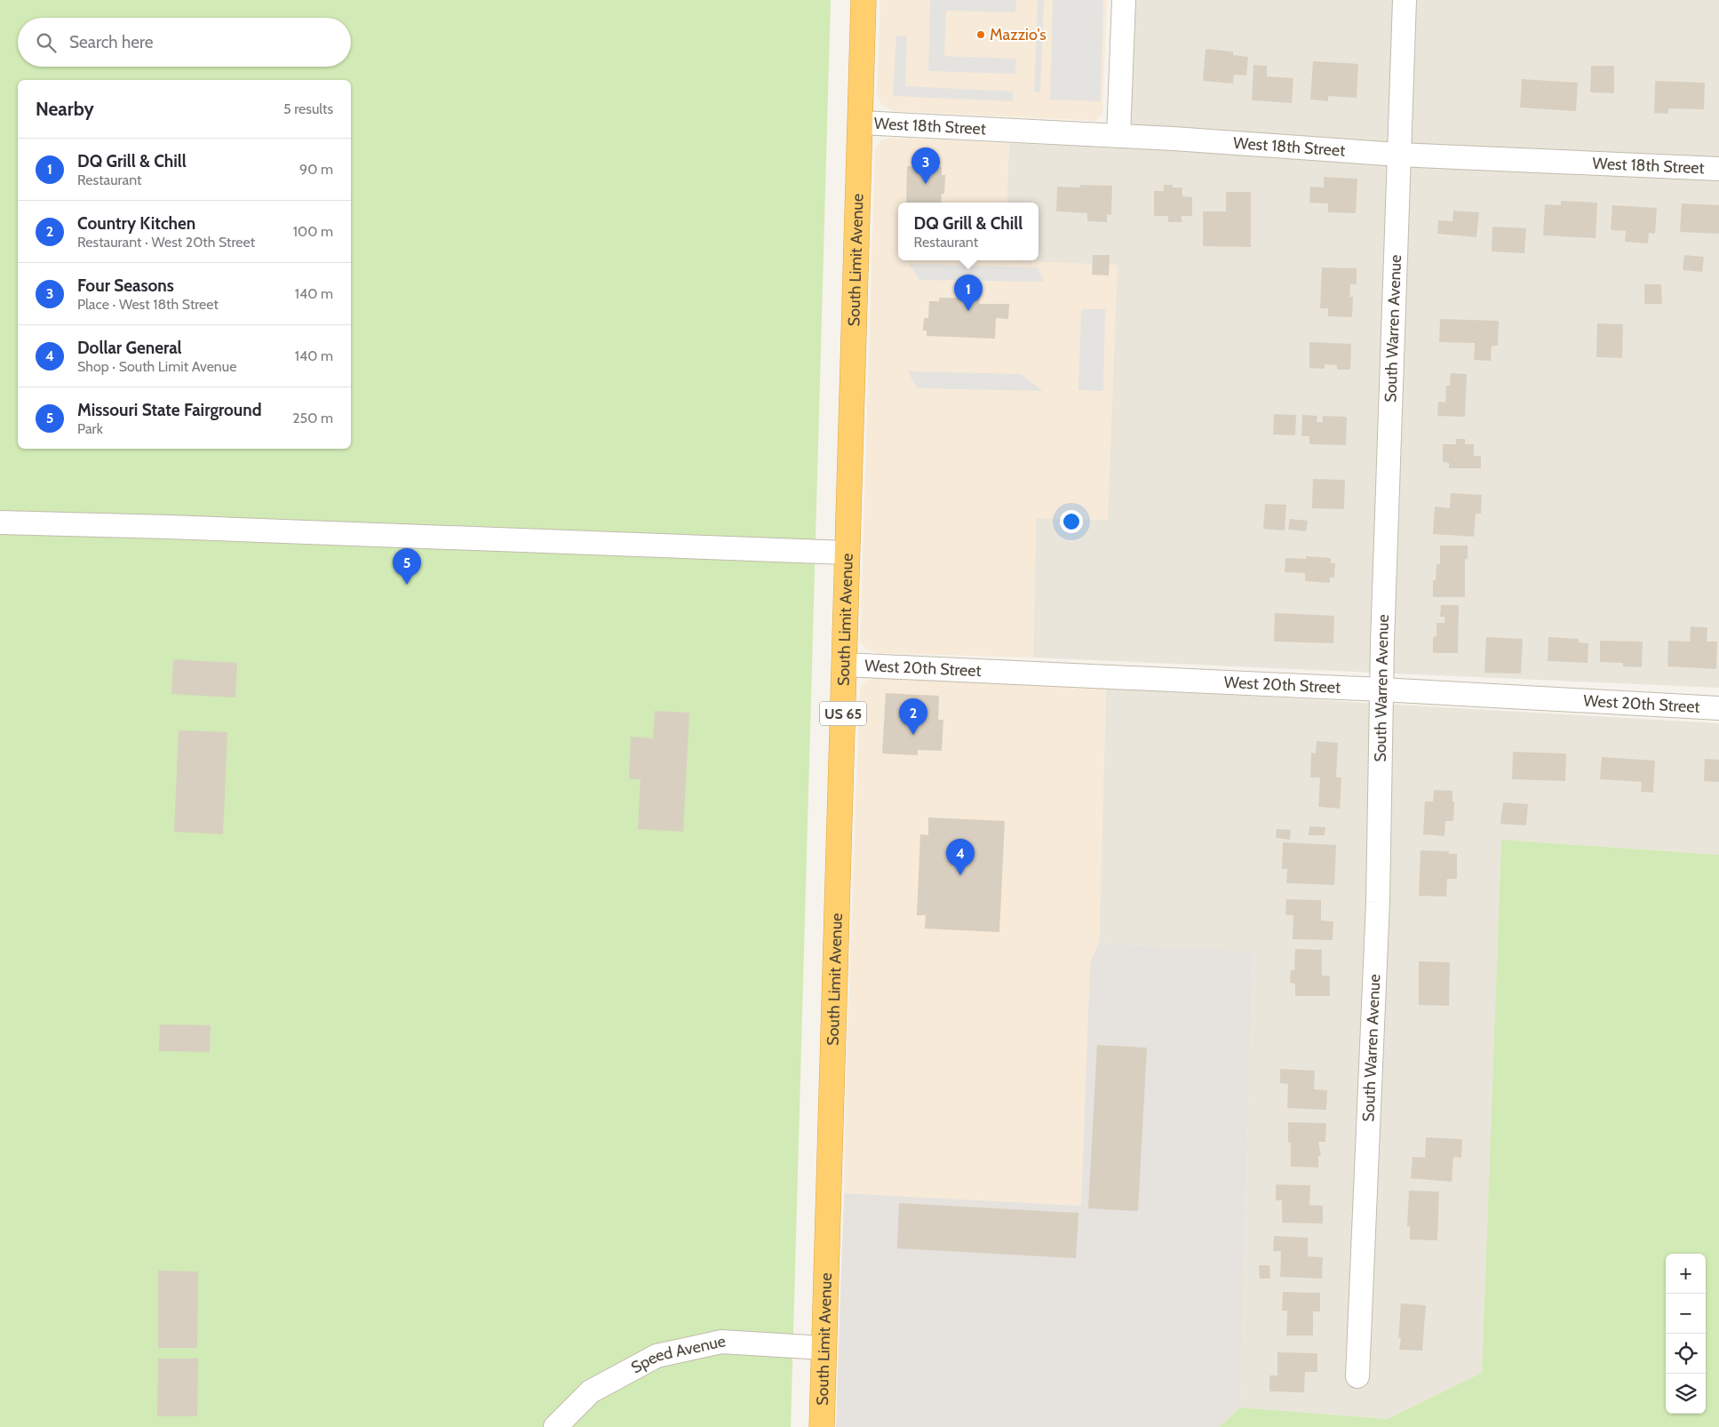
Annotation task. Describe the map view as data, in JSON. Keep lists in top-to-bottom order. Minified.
{"streets":{"highway":["South Limit Avenue","US 65"],"street":["West 18th Street","South Warren Avenue","West 20th Street","Speed Avenue"]},"crossings":[["West 18th Street","South Limit Avenue"],["West 18th Street","South Warren Avenue"],["South Limit Avenue","West 20th Street"],["South Limit Avenue","Speed Avenue"],["South Warren Avenue","West 20th Street"]],"places":["Mazzio's"],"page":{"search":"Search here","heading":["Nearby","5 results"],"list":[{"mark":"1","name":"DQ Grill & Chill","note":"Restaurant","value":"90 m"},{"mark":"2","name":"Country Kitchen","note":"Restaurant · West 20th Street","value":"100 m"},{"mark":"3","name":"Four Seasons","note":"Place · West 18th Street","value":"140 m"},{"mark":"4","name":"Dollar General","note":"Shop · South Limit Avenue","value":"140 m"},{"mark":"5","name":"Missouri State Fairground","note":"Park","value":"250 m"}],"pins":["3","1","5","2","4"],"popup":["DQ Grill & Chill","Restaurant"],"map_buttons":["+","−"]}}
